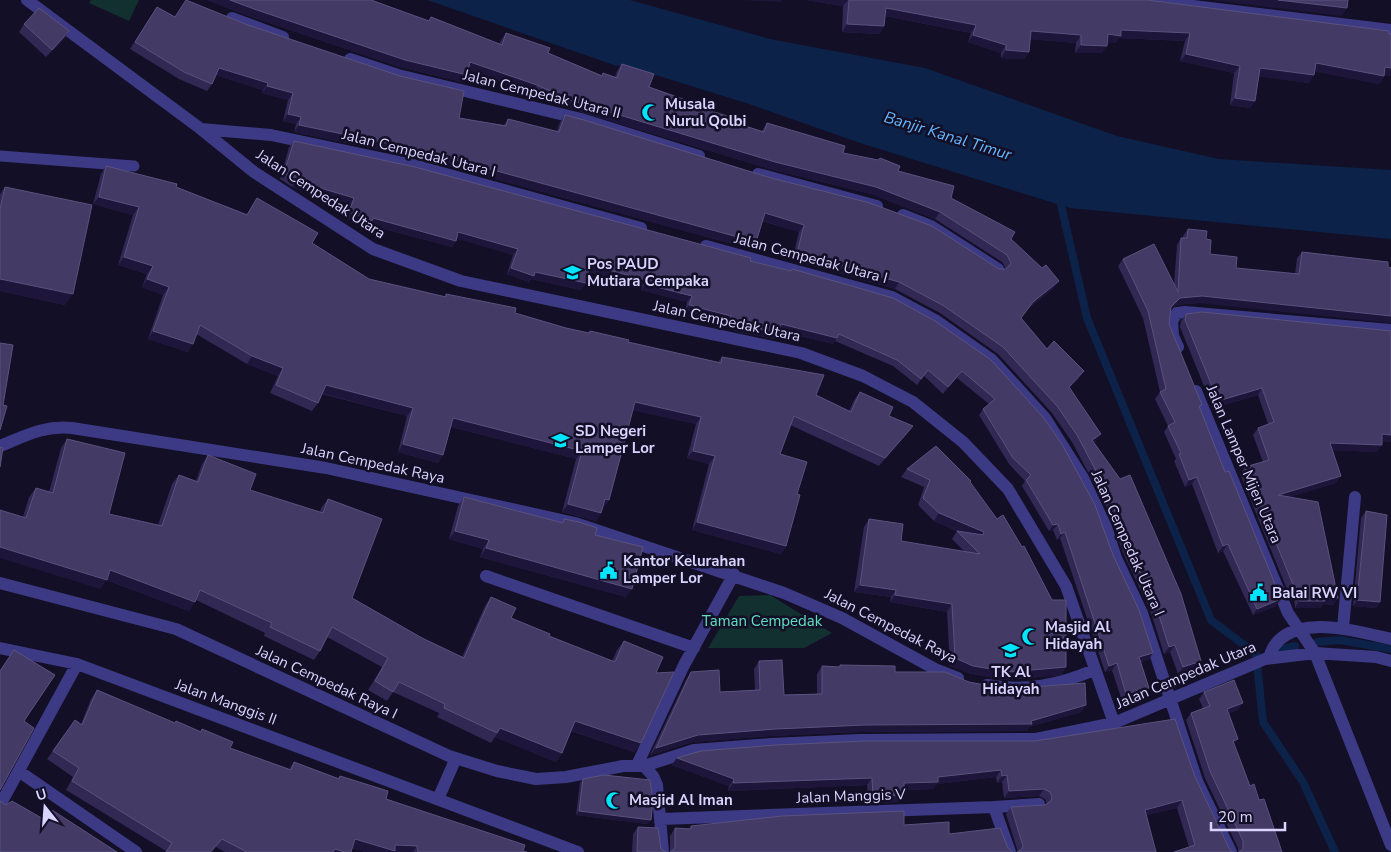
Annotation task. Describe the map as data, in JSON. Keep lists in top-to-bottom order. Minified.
{"streets":{"street":["Jalan Cempedak Utara II","Jalan Cempedak Utara I","Jalan Cempedak Utara","Jalan Cempedak Raya","Jalan Lamper Mijen Utara","Jalan Cempedak Raya I","Jalan Manggis II","Jalan Manggis V"]},"crossings":[["Jalan Cempedak Utara I","Jalan Cempedak Utara"],["Jalan Cempedak Utara","Jalan Cempedak Raya"],["Jalan Cempedak Utara","Jalan Lamper Mijen Utara"],["Jalan Cempedak Utara","Jalan Cempedak Raya I"]],"water":["Banjir Kanal Timur"],"parks":["Taman Cempedak"],"places":{"mosque":["Musala Nurul Qolbi","Masjid Al Hidayah","Masjid Al Iman"],"school or university":["Pos PAUD Mutiara Cempaka","SD Negeri Lamper Lor","TK Al Hidayah"],"public building":["Kantor Kelurahan Lamper Lor","Balai RW VI"]},"scale_bar":"20 m","north":"top"}
